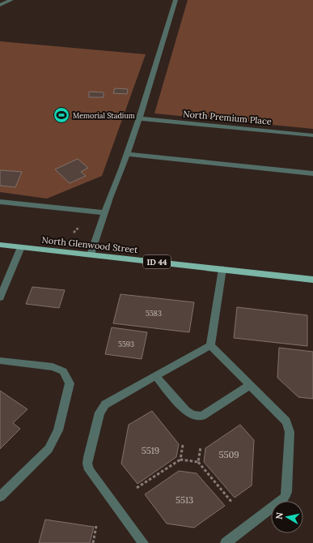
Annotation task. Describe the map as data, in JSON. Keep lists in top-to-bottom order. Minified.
{"streets":{"main road":["North Glenwood Street","ID 44"],"street":["North Premium Place"]},"places":{"sports":["Memorial Stadium"]},"house_numbers":["5583","5593","5519","5509","5513"],"north":"left"}
